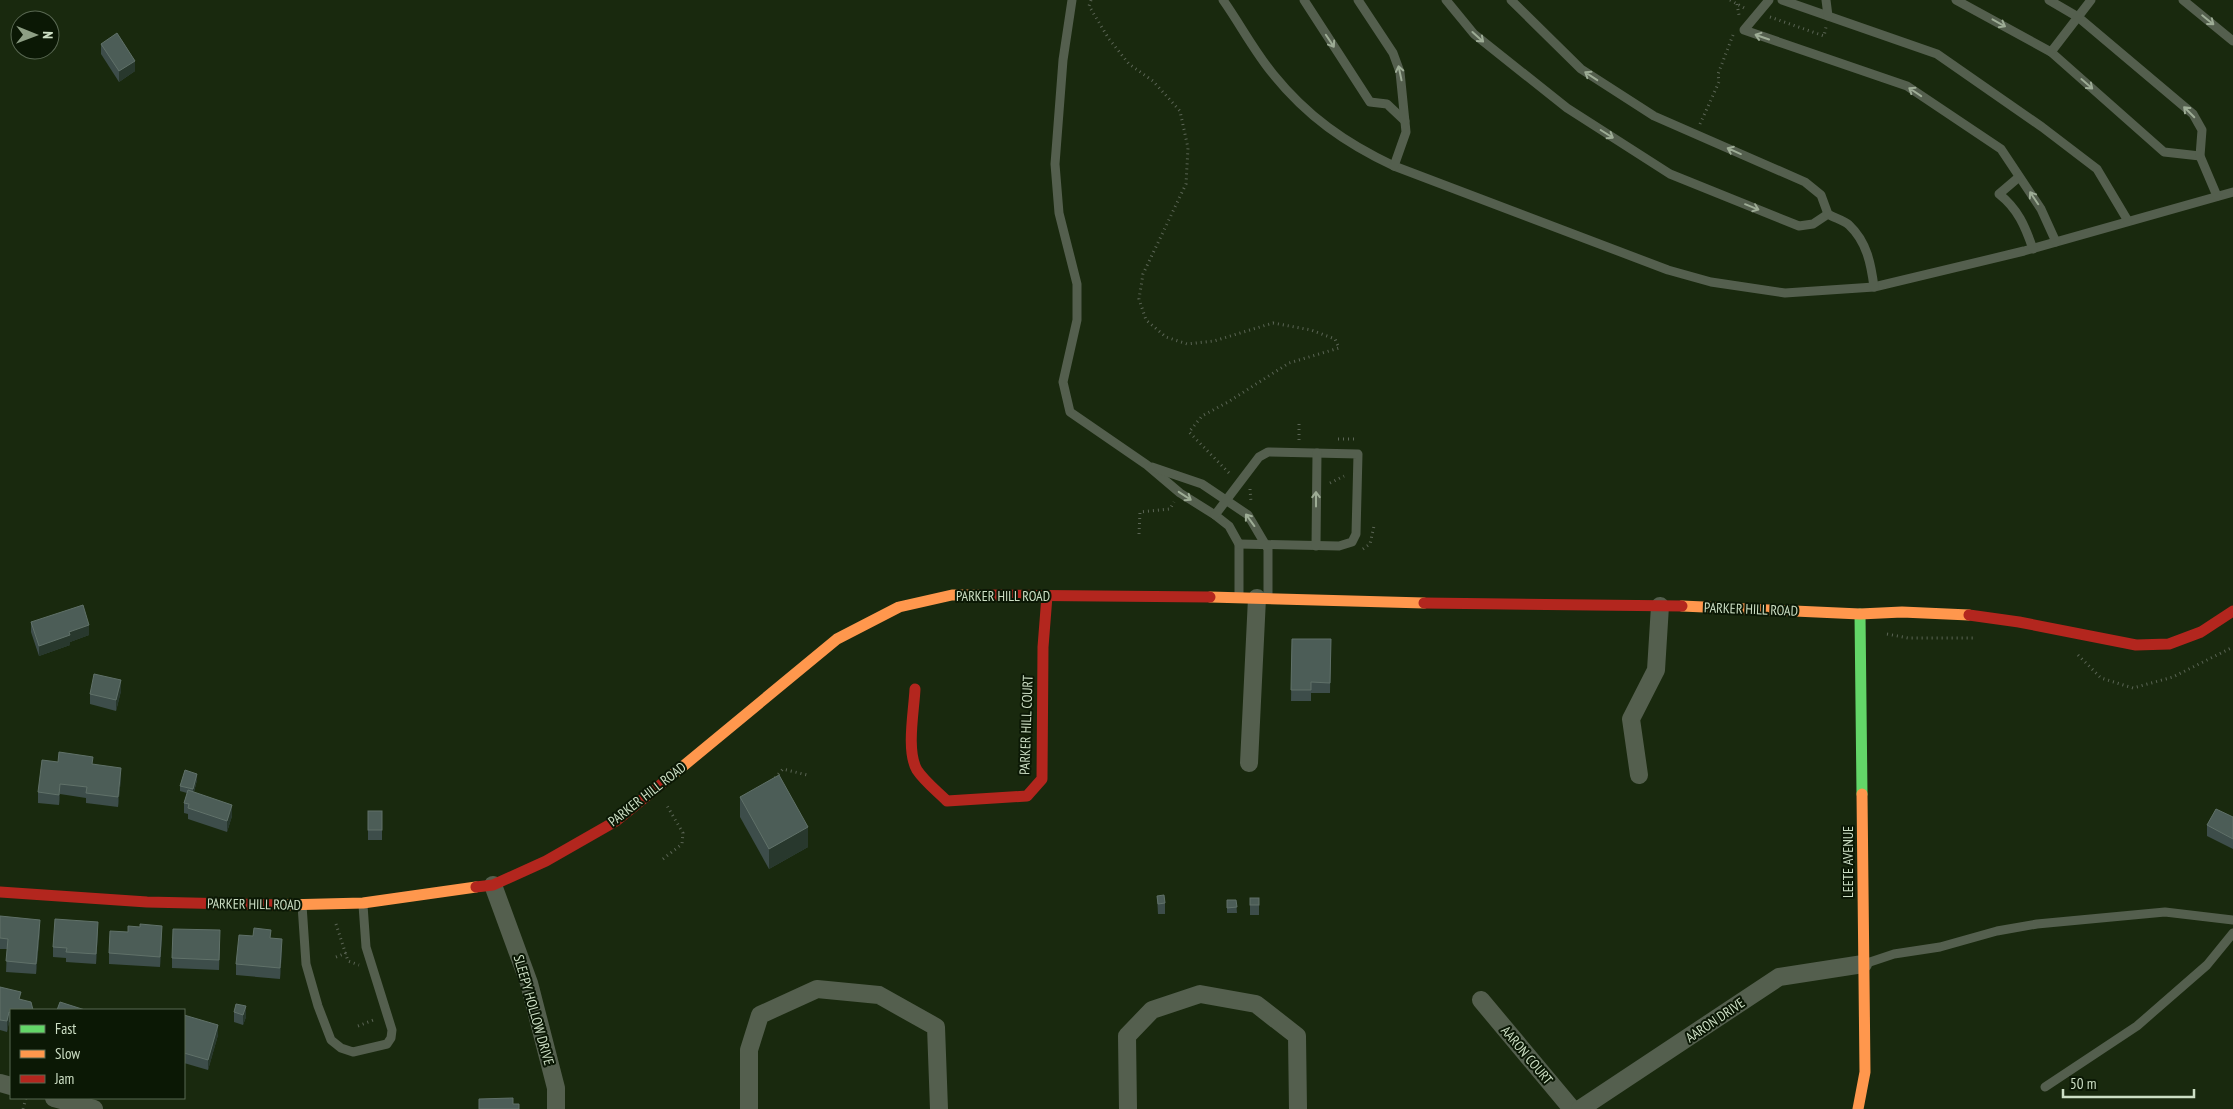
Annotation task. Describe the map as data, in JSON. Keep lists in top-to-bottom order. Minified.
{"streets":{"street":["PARKER HILL ROAD","PARKER HILL COURT","LEETE AVENUE","SLEEPY HOLLOW DRIVE","AARON DRIVE","AARON COURT"]},"crossings":[["PARKER HILL ROAD","PARKER HILL COURT"],["PARKER HILL ROAD","LEETE AVENUE"],["PARKER HILL ROAD","SLEEPY HOLLOW DRIVE"],["LEETE AVENUE","AARON DRIVE"]],"legend":["Fast","Slow","Jam"],"scale_bar":"50 m","north":"right"}
